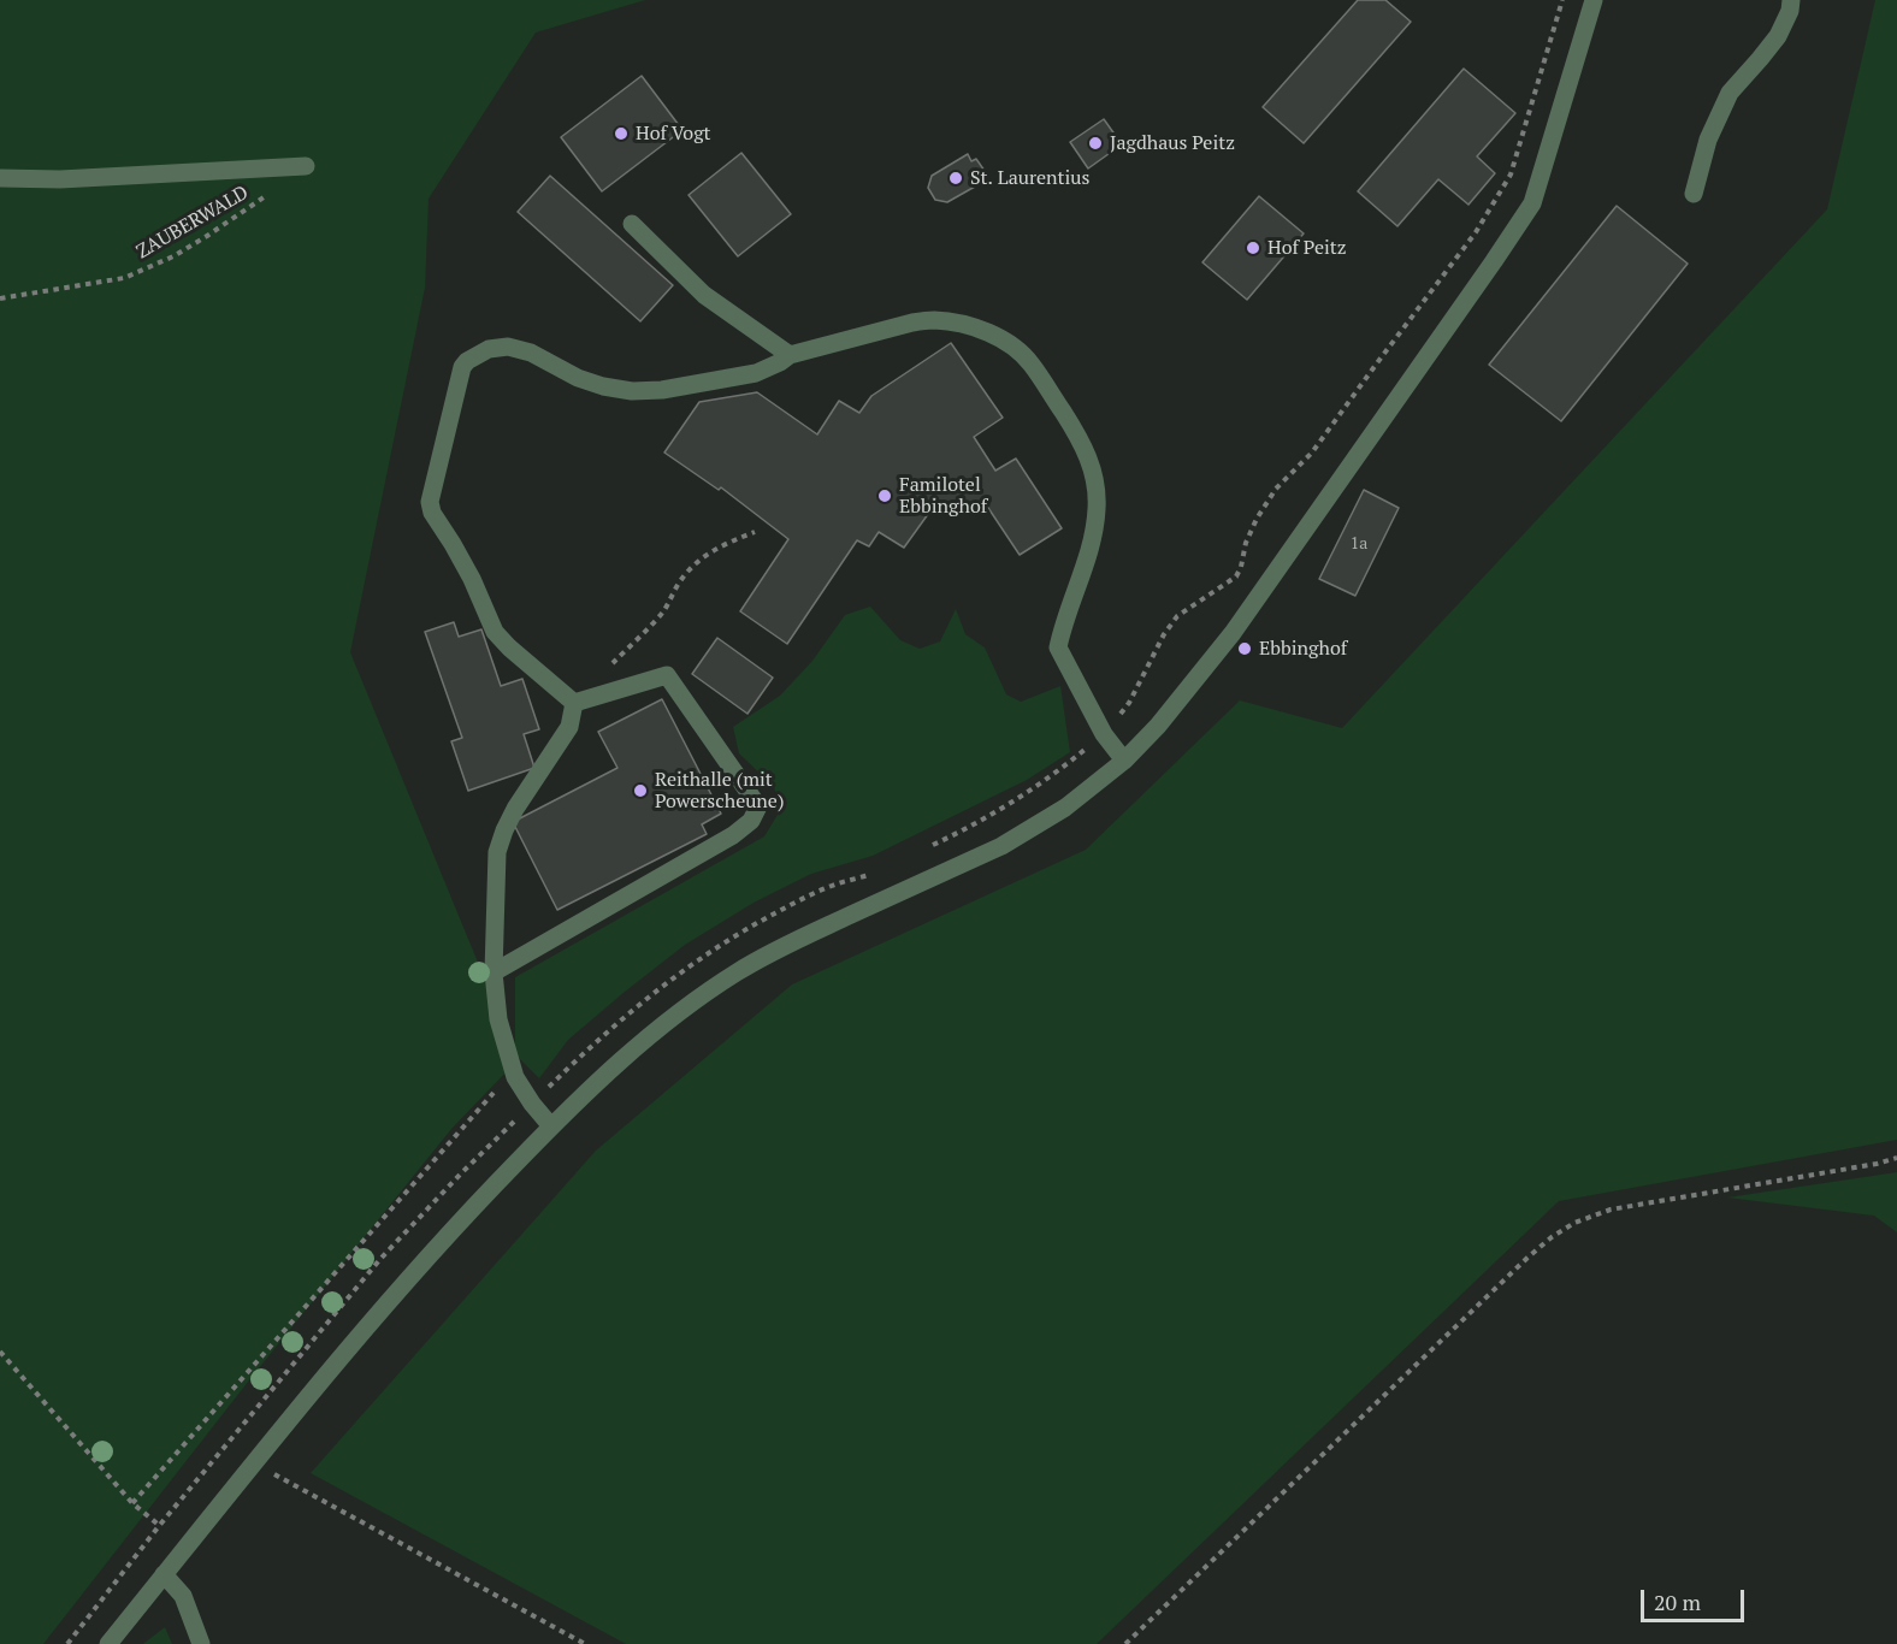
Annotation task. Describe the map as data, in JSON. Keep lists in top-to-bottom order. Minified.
{"streets":{"path":["ZAUBERWALD"]},"places":["Hof Vogt","Jagdhaus Peitz","St. Laurentius","Hof Peitz","Familotel Ebbinghof","Ebbinghof","Reithalle (mit Powerscheune)"],"house_numbers":["1a"],"scale_bar":"20 m"}
